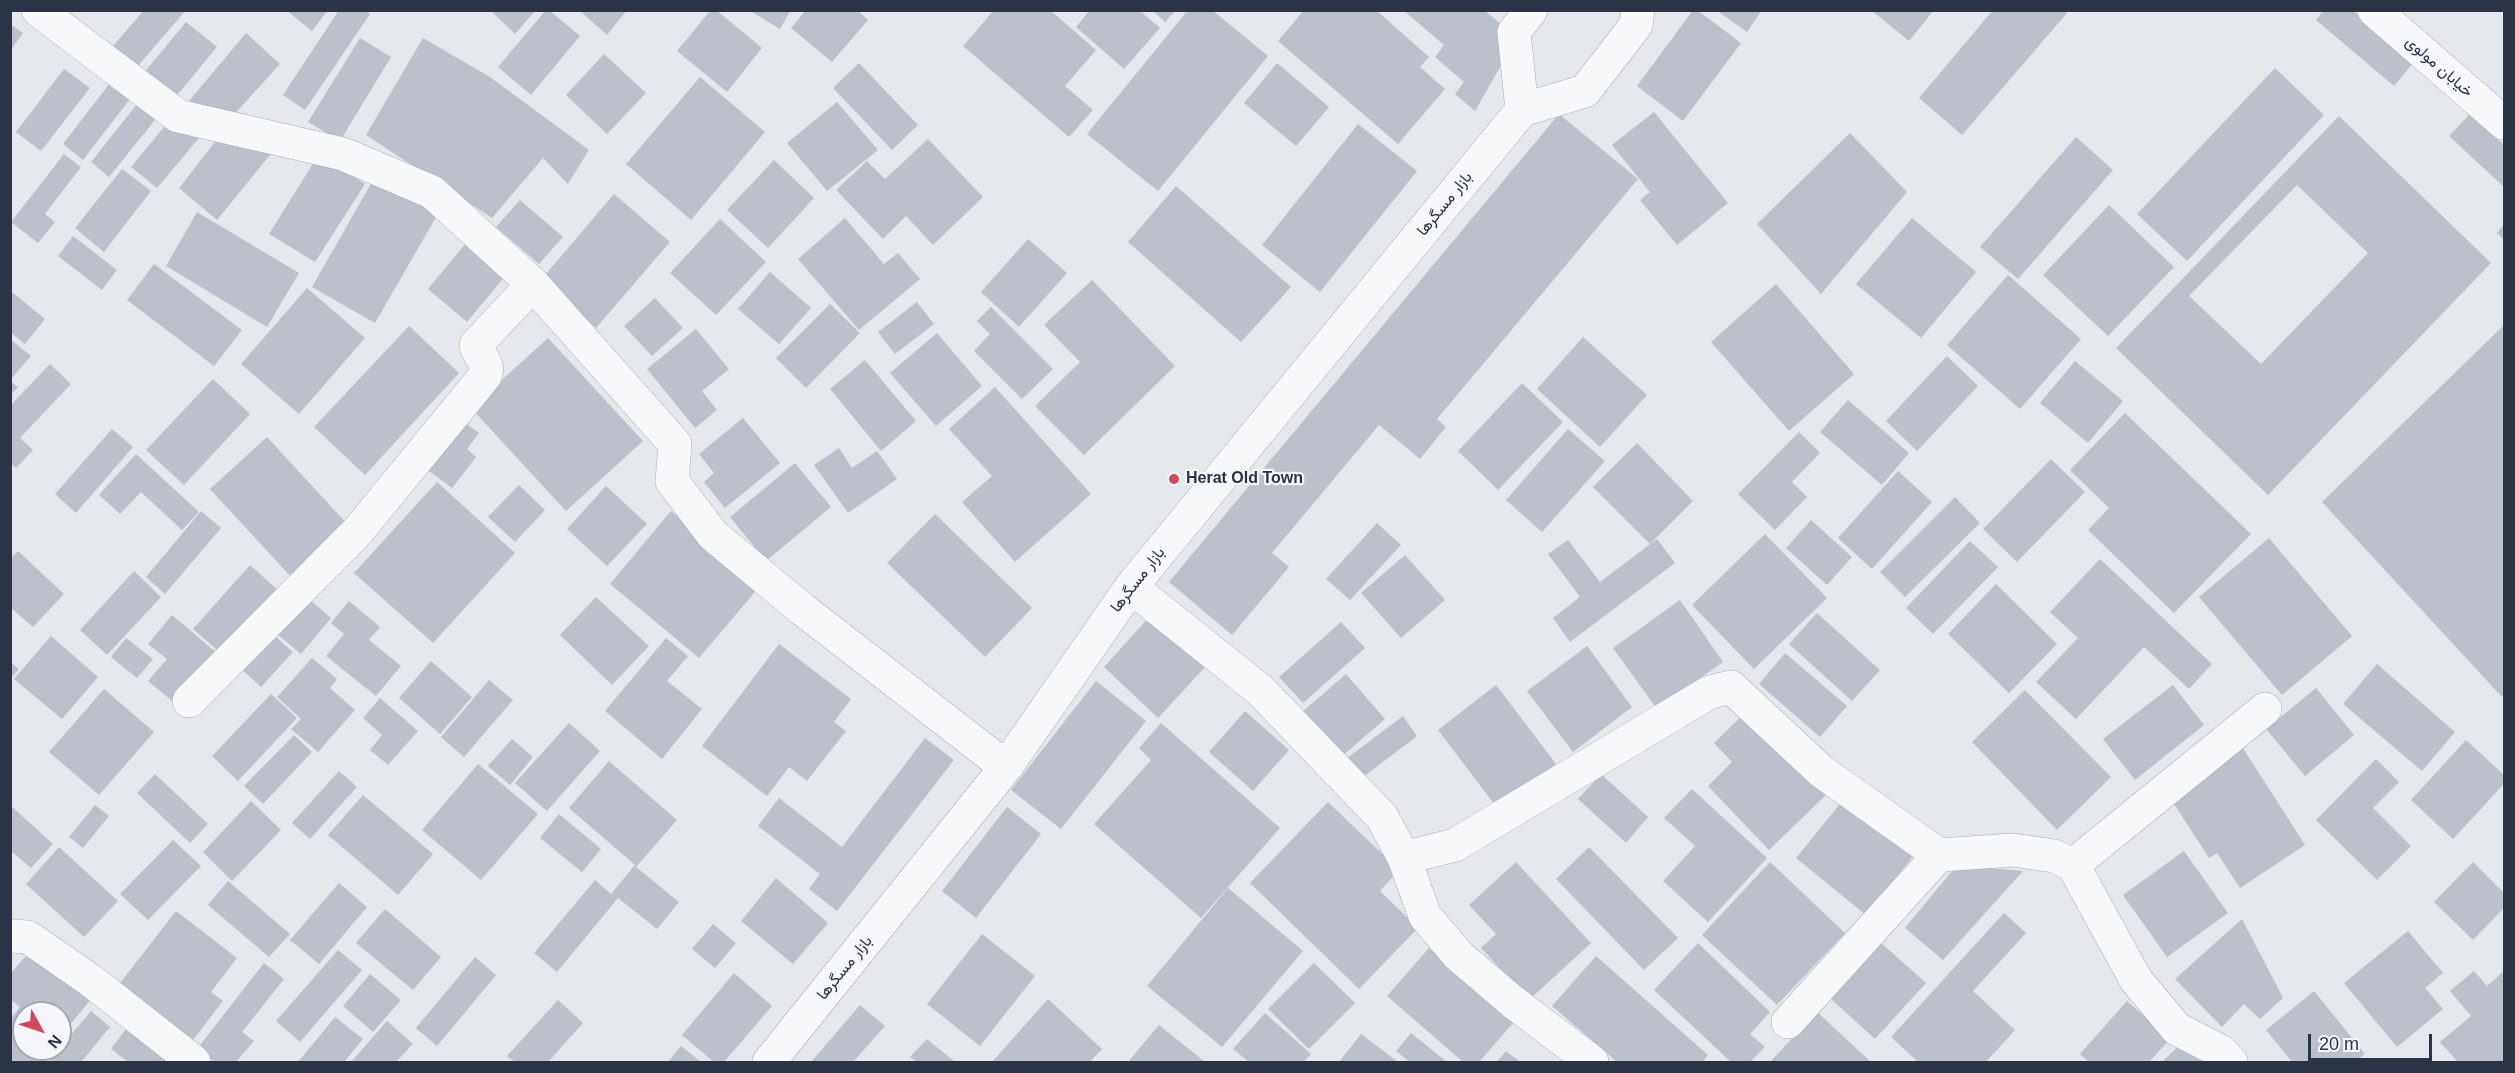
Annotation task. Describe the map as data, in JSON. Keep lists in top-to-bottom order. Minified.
{"streets":{"street":["خیابان مولوی","بازار مسگرها"]},"places":["Herat Old Town"],"scale_bar":"20 m","north":"bottom right"}
